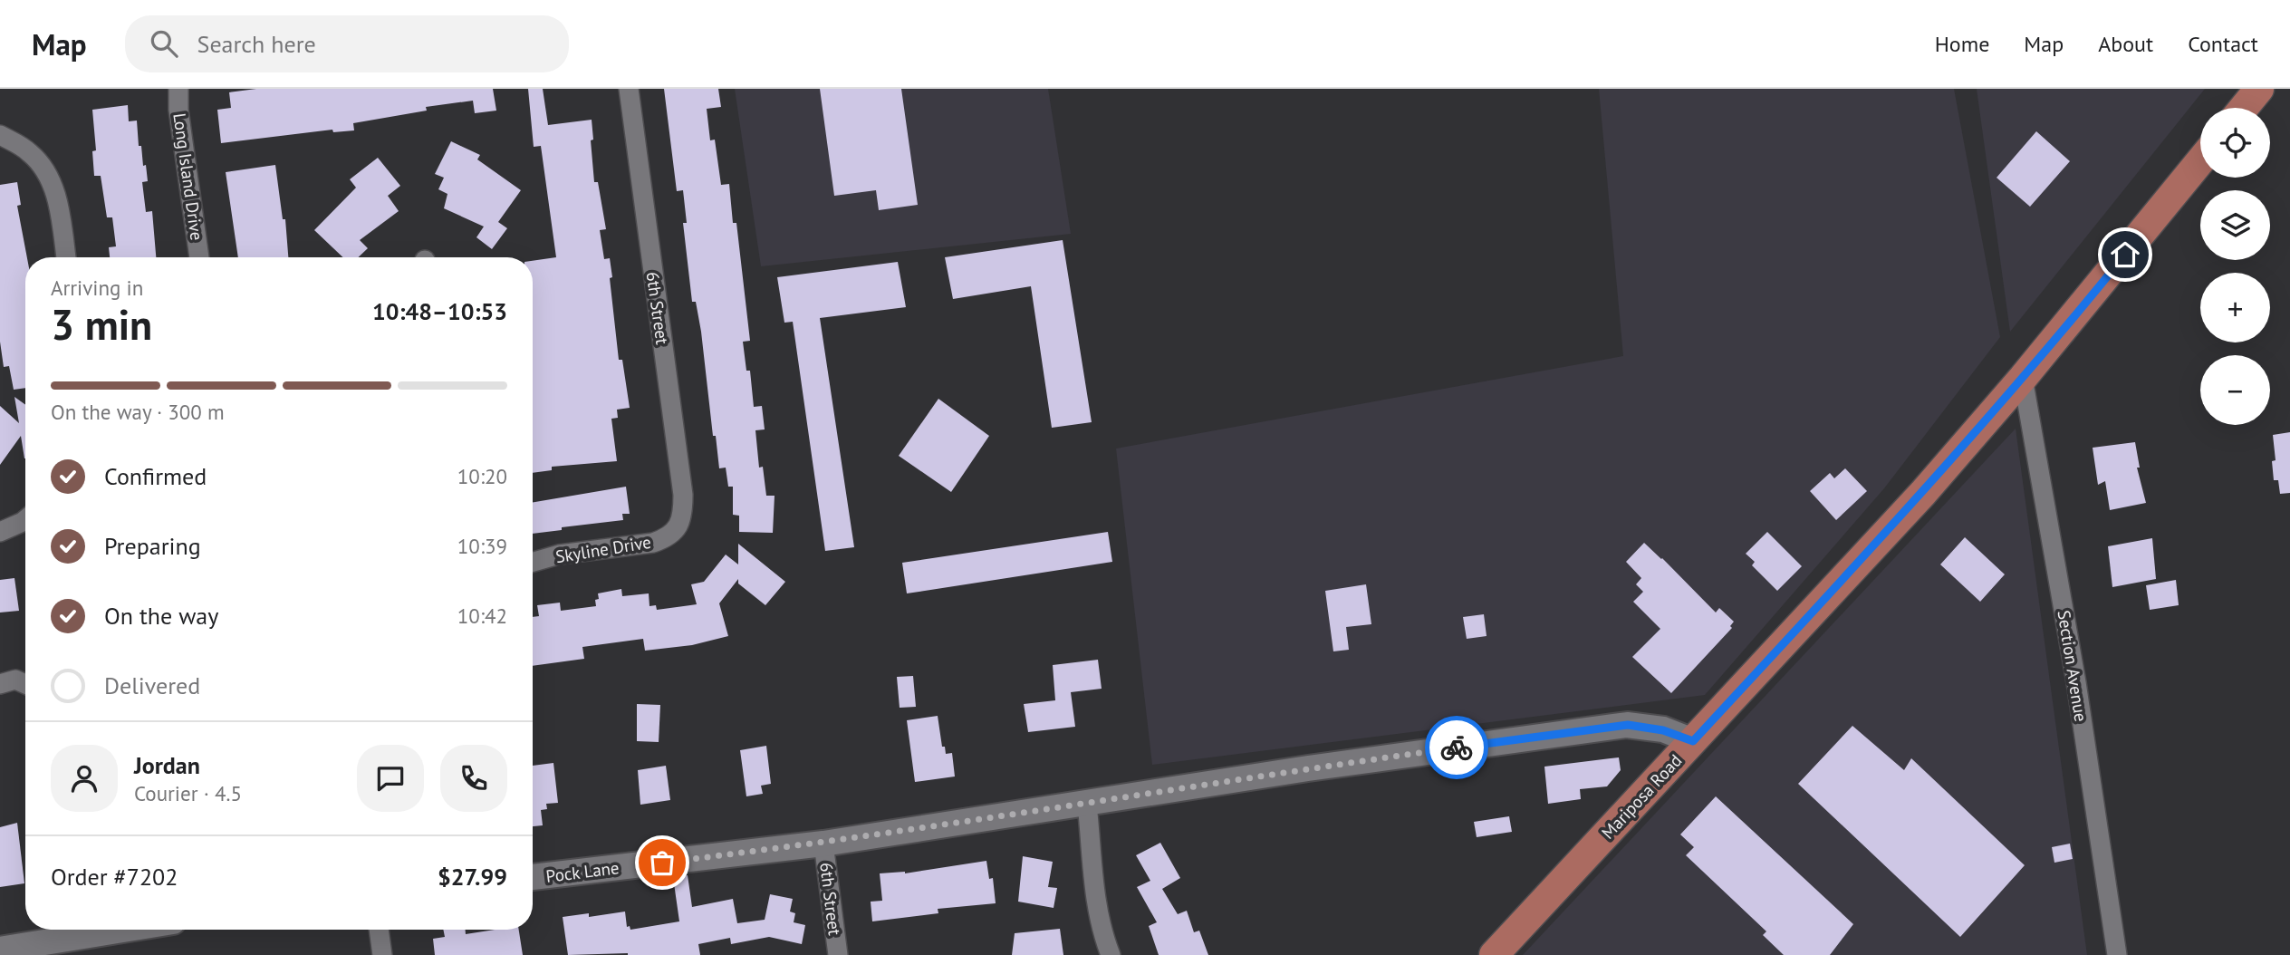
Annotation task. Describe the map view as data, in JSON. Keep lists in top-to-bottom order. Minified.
{"streets":{"main road":["Mariposa Road"],"street":["Long Island Drive","6th Street","Skyline Drive","Section Avenue","Pock Lane"]},"crossings":[["6th Street","Skyline Drive"],["6th Street","Pock Lane"],["Section Avenue","Mariposa Road"],["Mariposa Road","Pock Lane"]],"page":{"header":"Map","search":"Search here","nav":["Home","Map","About","Contact"],"map_buttons":["+","−"],"heading":["3 min","Arriving in","10:48–10:53"],"panel":["Jordan","Courier · 4.5","Order #7202","$27.99"],"bar":"On the way · 300 m","list":[["Confirmed","10:20"],["Preparing","10:39"],["On the way","10:42"],"Delivered"]}}
